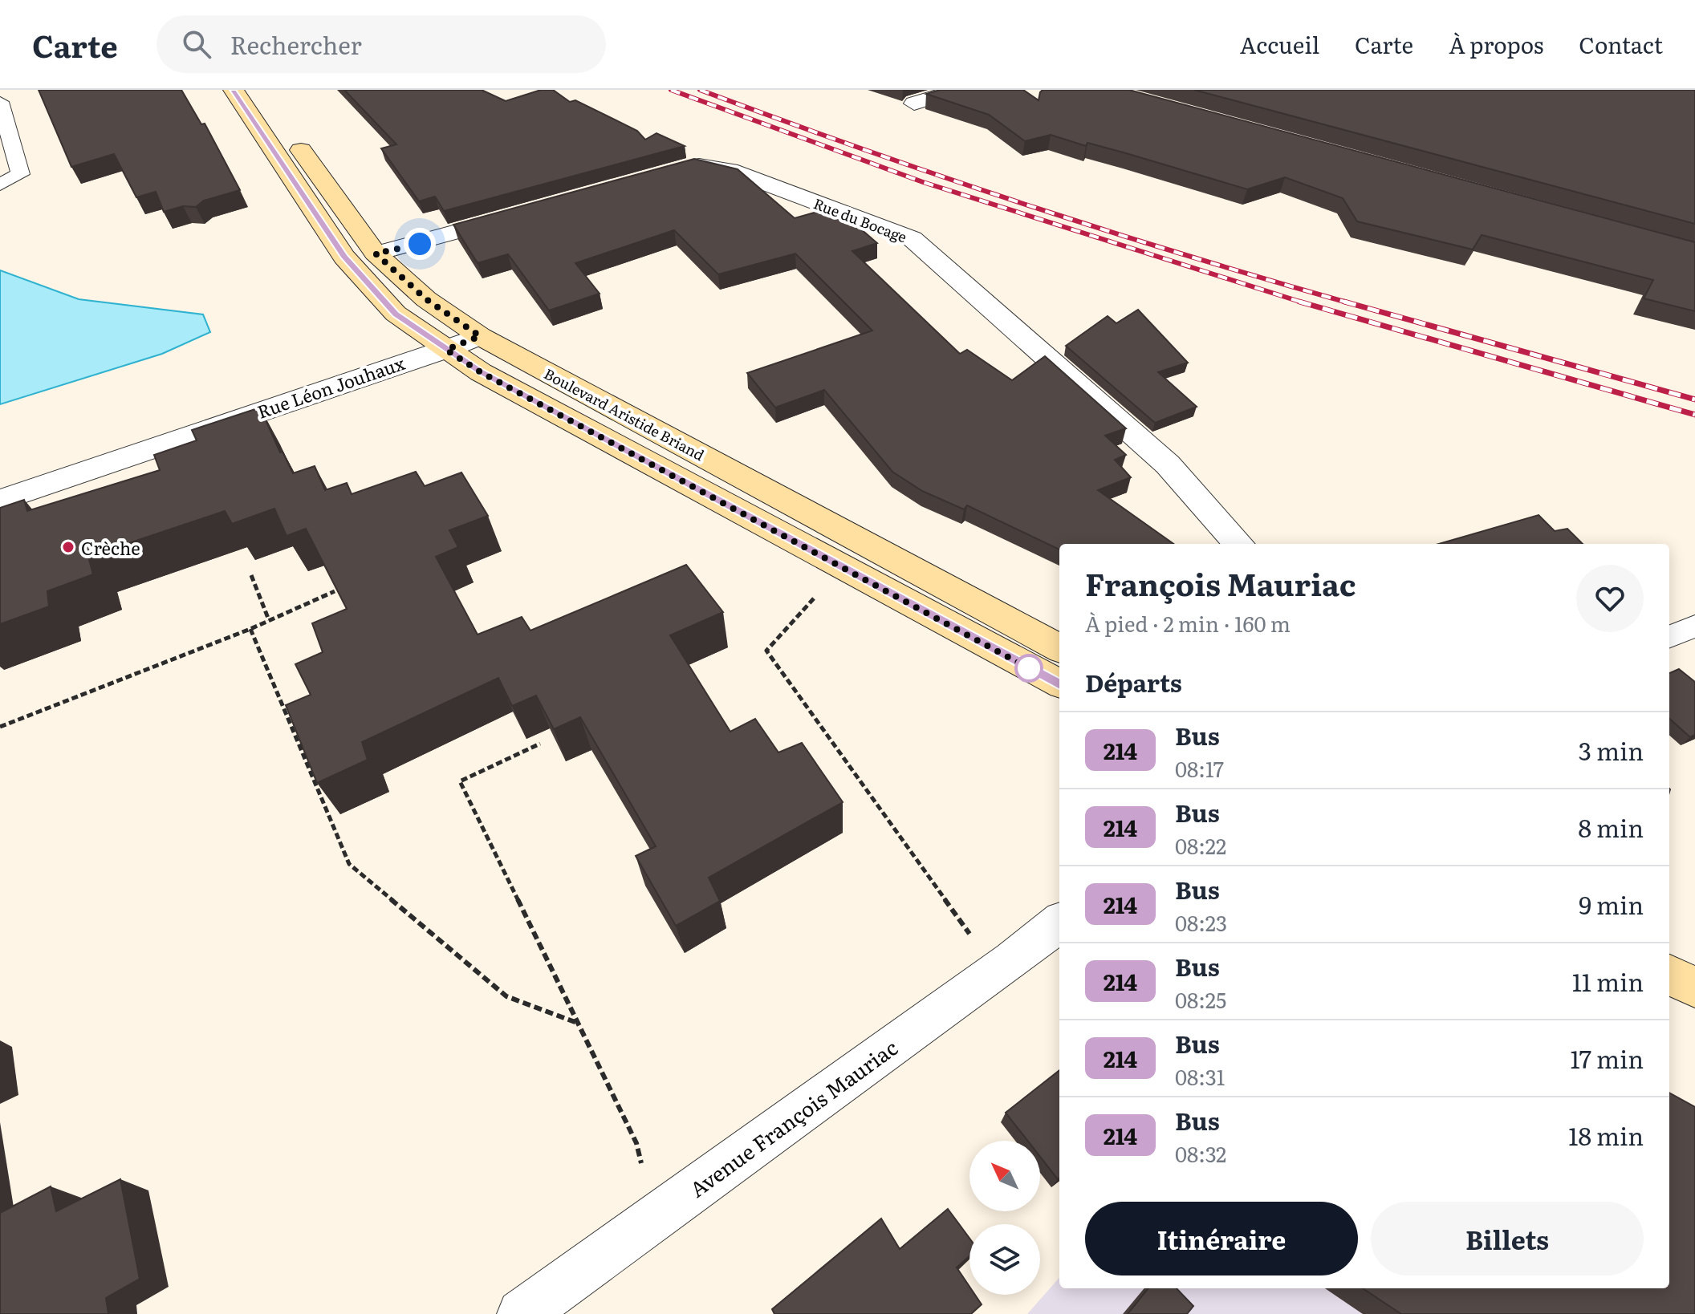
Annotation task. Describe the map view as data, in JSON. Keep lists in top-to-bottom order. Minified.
{"streets":{"main road":["Boulevard Aristide Briand"],"street":["Rue du Bocage","Rue Léon Jouhaux","Avenue François Mauriac"]},"crossings":[["Rue Léon Jouhaux","Boulevard Aristide Briand"]],"places":["Crèche"],"lines":["bus line 214"],"north":"top left","page":{"header":"Carte","search":"Rechercher","nav":["Accueil","Carte","À propos","Contact"],"heading":[["François Mauriac","À pied · 2 min · 160 m"],"Départs"],"list":[{"mark":"214","name":"Bus","note":"08:17","value":"3 min"},{"mark":"214","name":"Bus","note":"08:22","value":"8 min"},{"mark":"214","name":"Bus","note":"08:23","value":"9 min"},{"mark":"214","name":"Bus","note":"08:25","value":"11 min"},{"mark":"214","name":"Bus","note":"08:31","value":"17 min"},{"mark":"214","name":"Bus","note":"08:32","value":"18 min"}],"buttons":["Itinéraire","Billets"]}}
